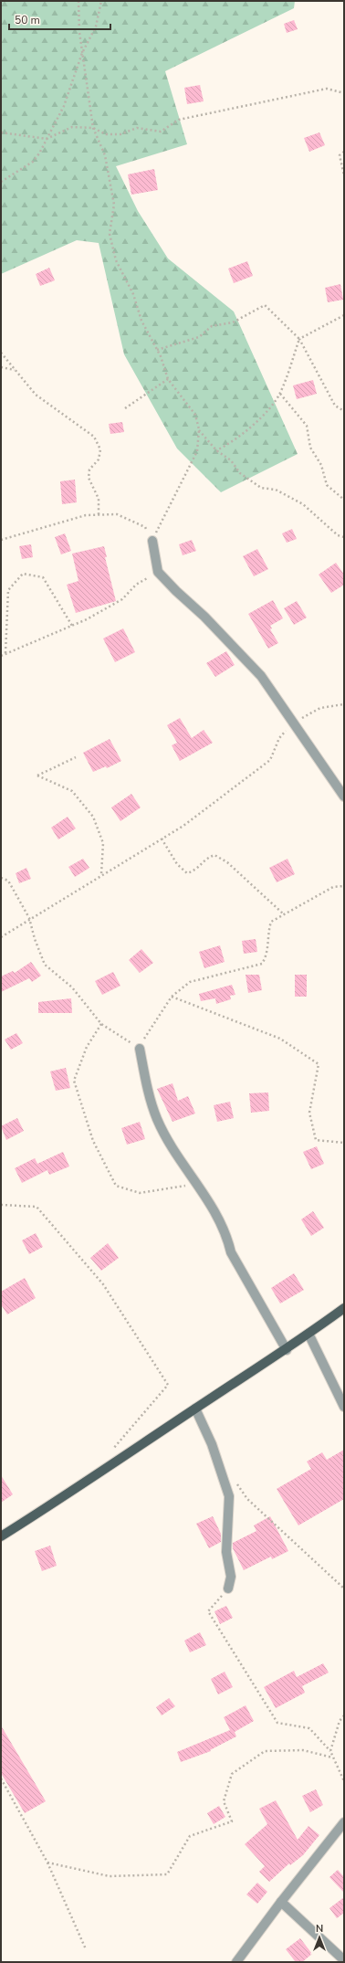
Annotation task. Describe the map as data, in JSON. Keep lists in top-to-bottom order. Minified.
{"scale_bar":"50 m","north":"top"}
